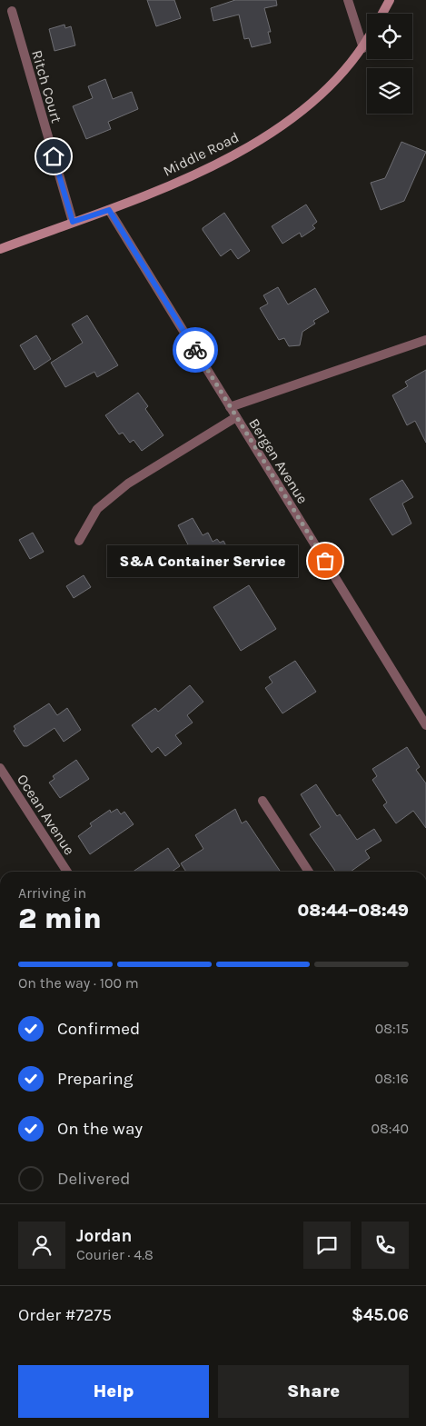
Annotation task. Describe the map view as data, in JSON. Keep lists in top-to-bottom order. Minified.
{"streets":{"main road":["Middle Road"],"street":["Ritch Court","Bergen Avenue","Ocean Avenue"]},"crossings":[["Ritch Court","Middle Road"],["Middle Road","Bergen Avenue"]],"places":["S&A Container Service"],"page":{"bubble":"S&A Container Service","heading":["2 min","Arriving in","08:44–08:49"],"panel":["Jordan","Courier · 4.8","Order #7275","$45.06"],"bar":"On the way · 100 m","list":[["Confirmed","08:15"],["Preparing","08:16"],["On the way","08:40"],"Delivered"],"buttons":["Help","Share"]}}
